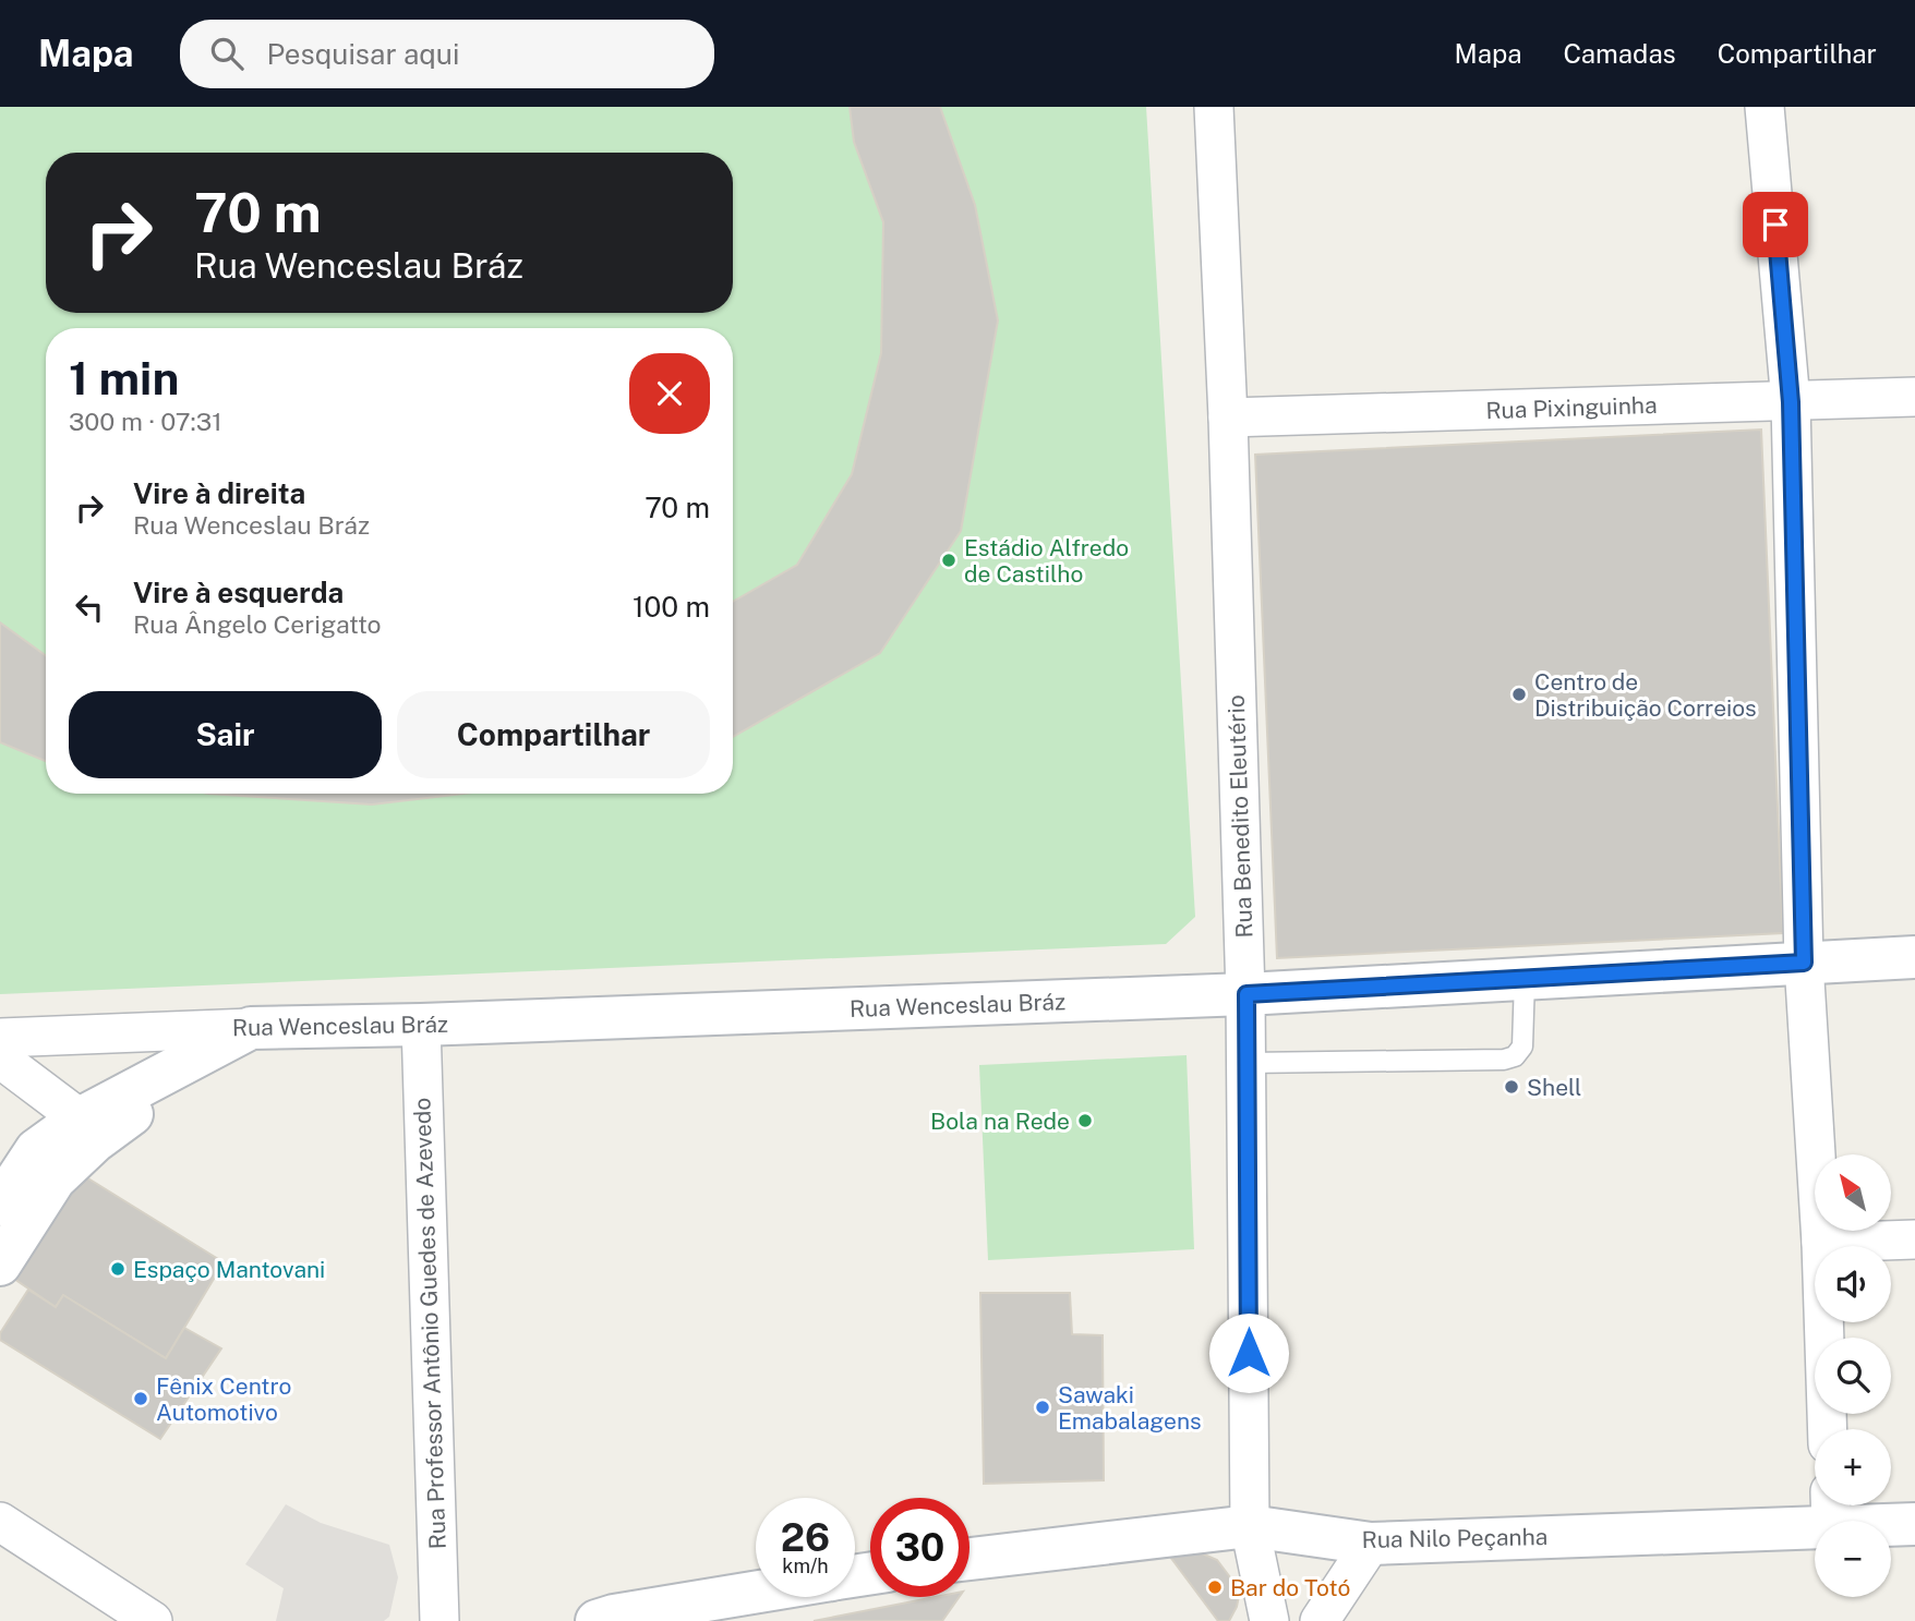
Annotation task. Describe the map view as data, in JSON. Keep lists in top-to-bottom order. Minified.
{"streets":{"main road":["Rua Wenceslau Bráz","Rua Nilo Peçanha"],"street":["Rua Pixinguinha","Rua Benedito Eleutério","Rua Professor Antônio Guedes de Azevedo"]},"crossings":[["Rua Pixinguinha","Rua Benedito Eleutério"],["Rua Benedito Eleutério","Rua Wenceslau Bráz"],["Rua Benedito Eleutério","Rua Nilo Peçanha"],["Rua Wenceslau Bráz","Rua Professor Antônio Guedes de Azevedo"]],"places":["Estádio Alfredo de Castilho","Centro de Distribuição Correios","Shell","Bola na Rede","Espaço Mantovani","Fênix Centro Automotivo","Sawaki Emabalagens","Bar do Totó"],"north":"top left","page":{"header":"Mapa","search":"Pesquisar aqui","nav":["Mapa","Camadas","Compartilhar"],"turn":["70 m","Rua Wenceslau Bráz"],"heading":["1 min","300 m · 07:31"],"list":[{"name":"Vire à direita","note":"Rua Wenceslau Bráz","value":"70 m"},{"name":"Vire à esquerda","note":"Rua Ângelo Cerigatto","value":"100 m"}],"buttons":["Sair","Compartilhar"],"map_buttons":["+","−"],"speed":"26 km/h","limit":"30"}}
